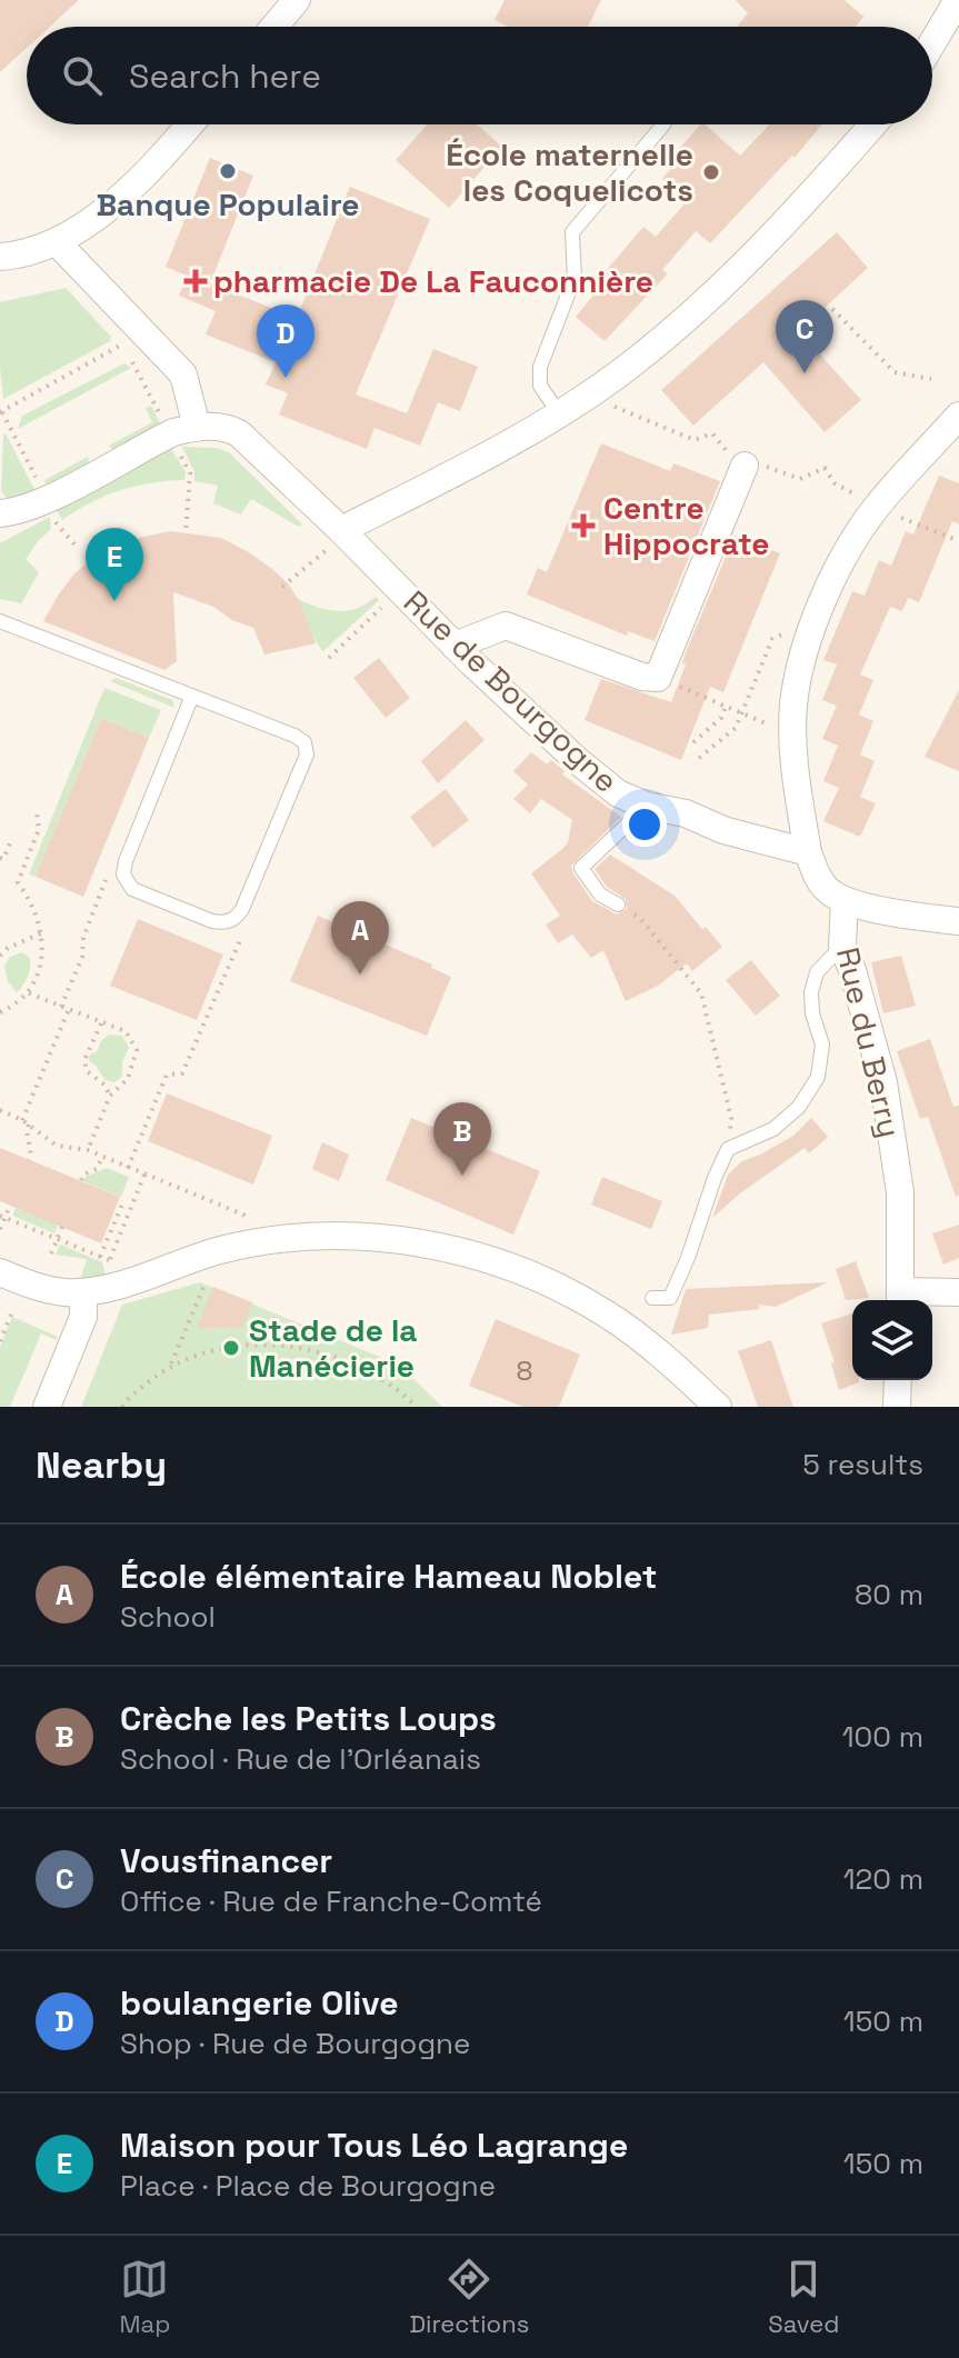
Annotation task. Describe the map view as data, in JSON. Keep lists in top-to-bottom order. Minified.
{"streets":{"street":["Rue de Bourgogne","Rue du Berry"]},"places":{"other":["Banque Populaire","École maternelle les Coquelicots","Stade de la Manécierie"],"health":["pharmacie De La Fauconnière","Centre Hippocrate"]},"house_numbers":["8"],"page":{"search":"Search here","pins":["C","D","E","A","B"],"heading":["Nearby","5 results"],"list":[{"mark":"A","name":"École élémentaire Hameau Noblet","note":"School","value":"80 m"},{"mark":"B","name":"Crèche les Petits Loups","note":"School · Rue de l'Orléanais","value":"100 m"},{"mark":"C","name":"Vousfinancer","note":"Office · Rue de Franche-Comté","value":"120 m"},{"mark":"D","name":"boulangerie Olive","note":"Shop · Rue de Bourgogne","value":"150 m"},{"mark":"E","name":"Maison pour Tous Léo Lagrange","note":"Place · Place de Bourgogne","value":"150 m"}],"nav":["Map","Directions","Saved"]}}
